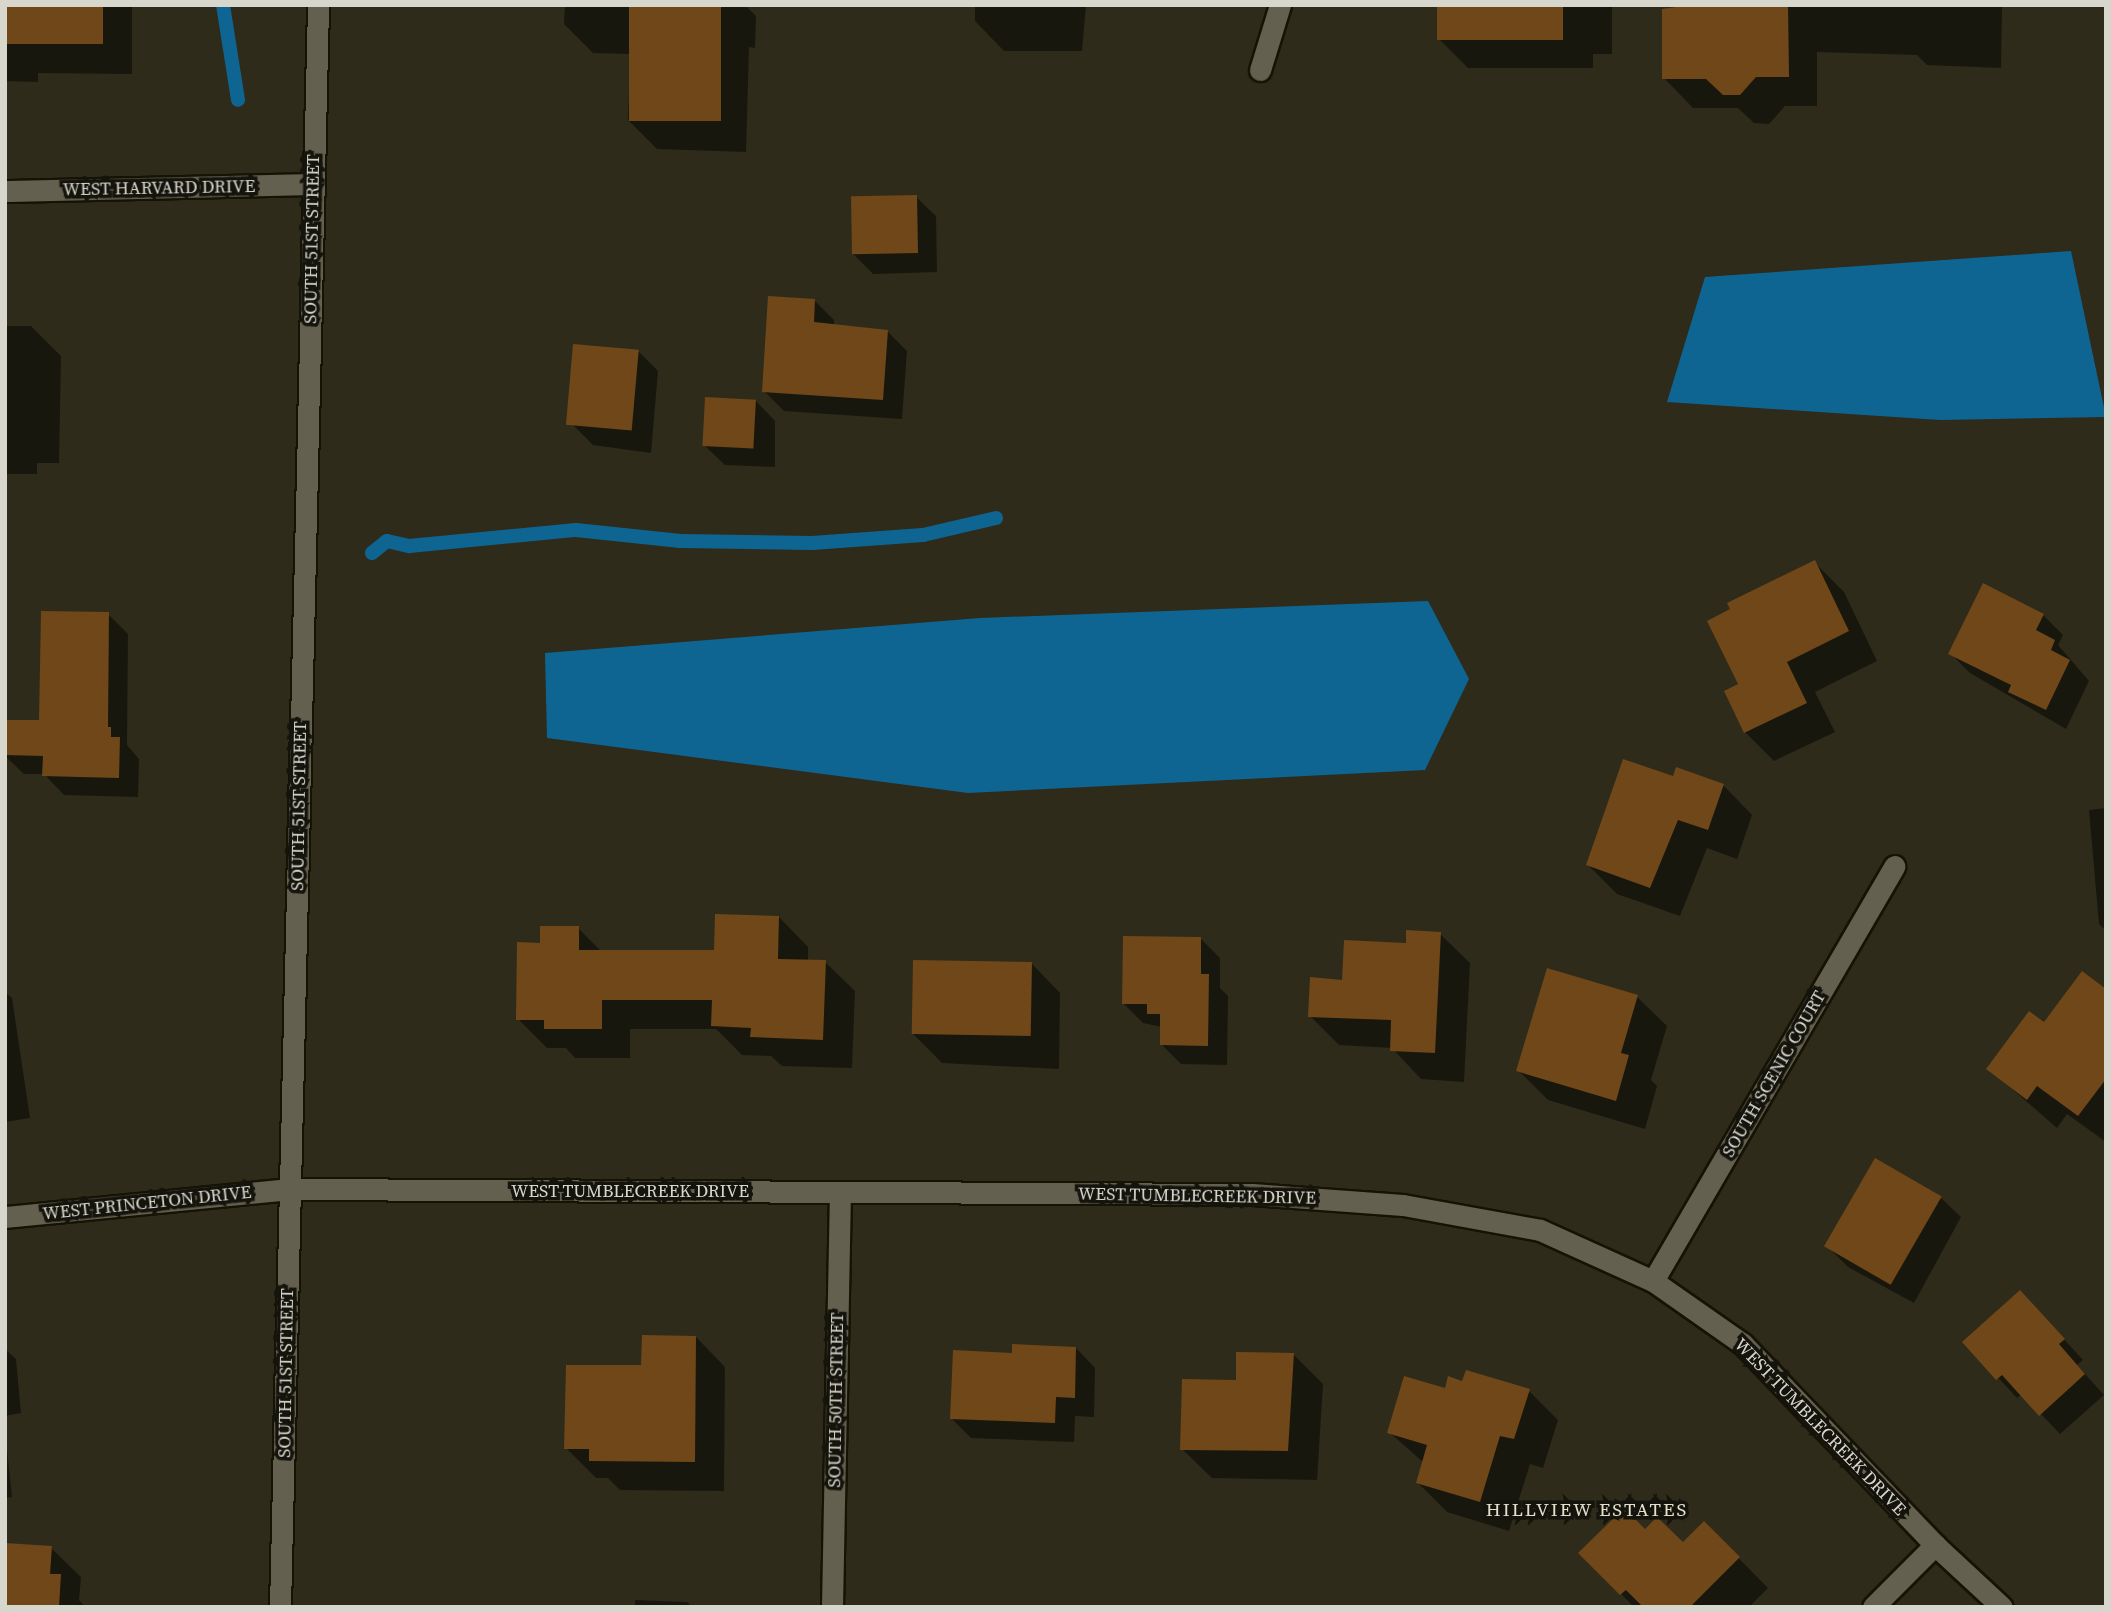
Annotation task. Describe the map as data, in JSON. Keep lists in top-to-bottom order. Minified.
{"streets":{"street":["WEST HARVARD DRIVE","SOUTH 51ST STREET","SOUTH SCENIC COURT","WEST TUMBLECREEK DRIVE","WEST PRINCETON DRIVE","SOUTH 50TH STREET"]},"crossings":[["WEST HARVARD DRIVE","SOUTH 51ST STREET"],["SOUTH 51ST STREET","WEST TUMBLECREEK DRIVE"],["SOUTH 51ST STREET","WEST PRINCETON DRIVE"],["SOUTH SCENIC COURT","WEST TUMBLECREEK DRIVE"],["WEST TUMBLECREEK DRIVE","WEST PRINCETON DRIVE"],["WEST TUMBLECREEK DRIVE","SOUTH 50TH STREET"]],"districts":["HILLVIEW ESTATES"]}
